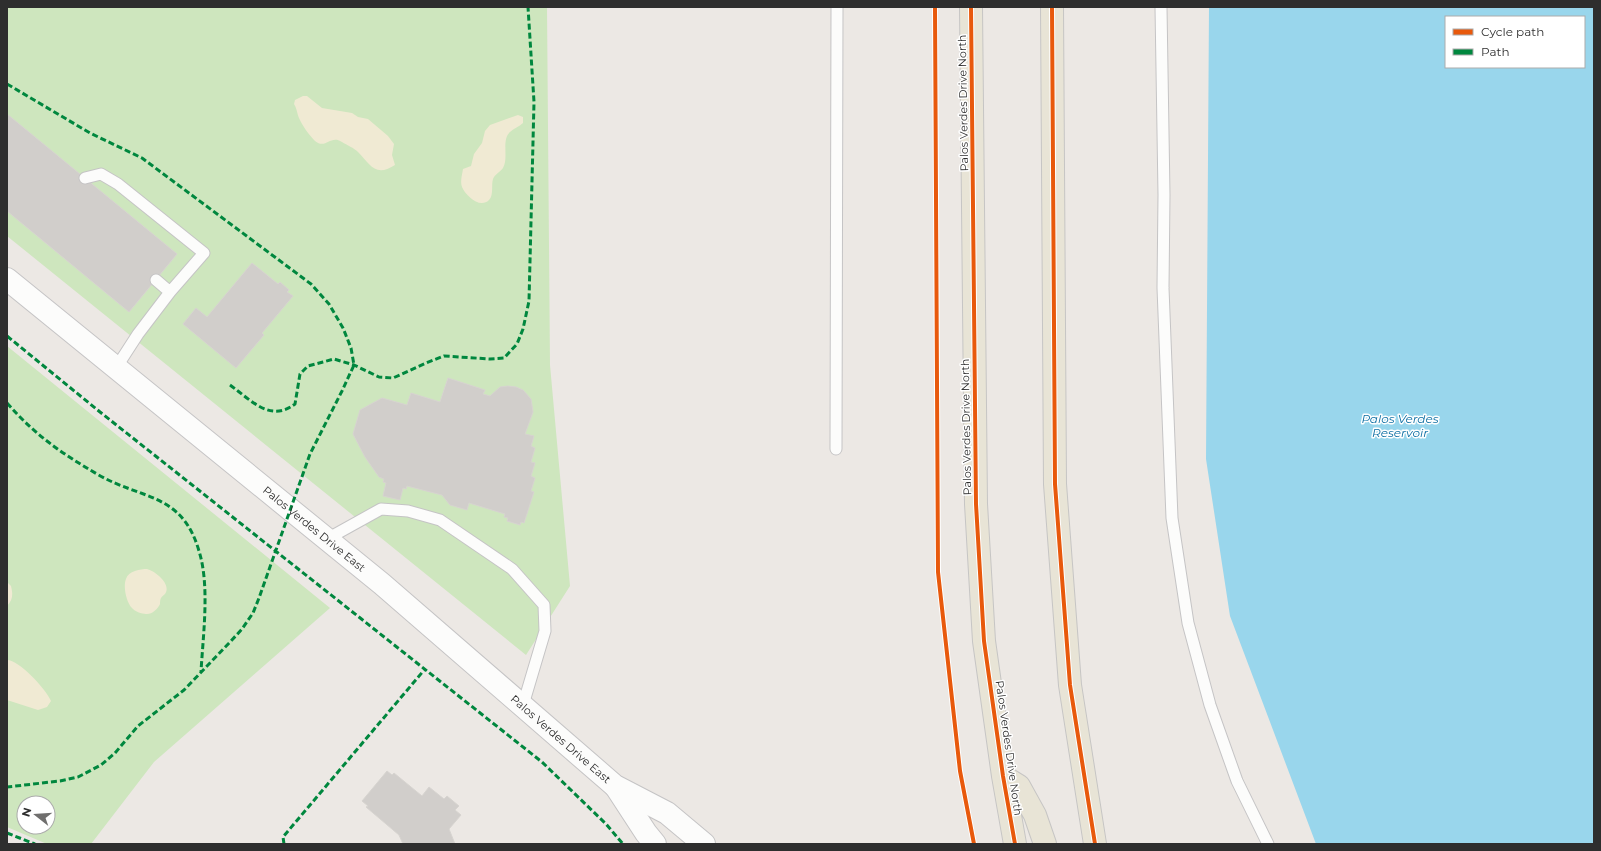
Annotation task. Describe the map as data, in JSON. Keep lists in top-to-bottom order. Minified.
{"streets":{"main road":["Palos Verdes Drive North","Palos Verdes Drive East"]},"water":["Palos Verdes Reservoir"],"legend":["Cycle path","Path"],"north":"left"}
